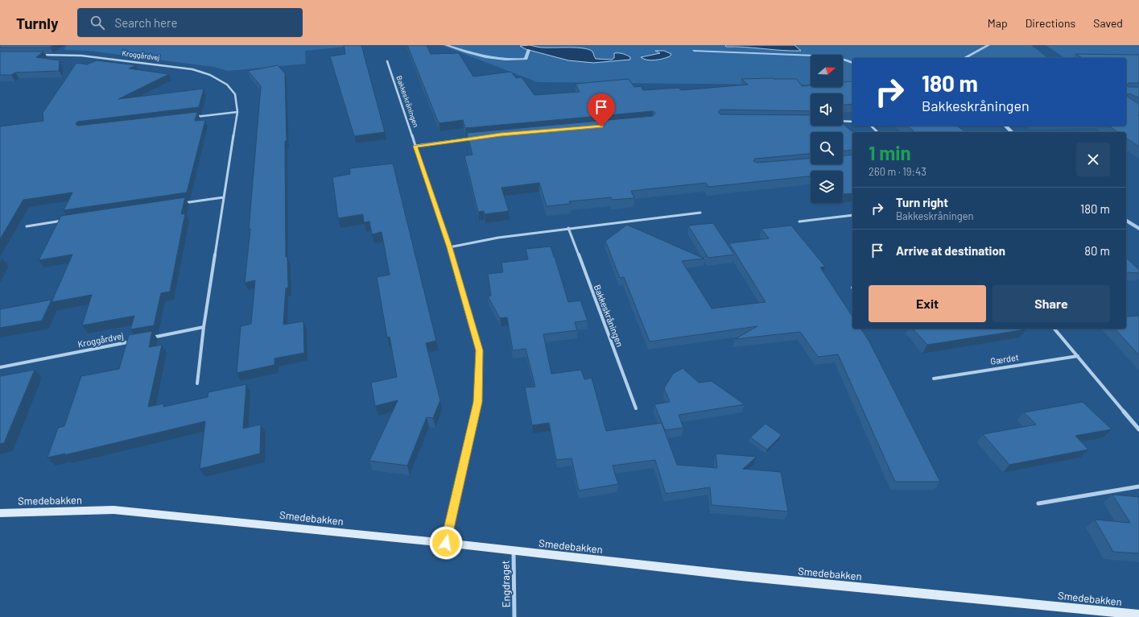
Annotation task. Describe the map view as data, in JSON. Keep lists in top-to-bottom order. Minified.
{"streets":{"street":["Kroggårdvej","Bakkeskråningen","Gærdet","Smedebakken","Engdraget"]},"crossings":[["Bakkeskråningen","Smedebakken"],["Smedebakken","Engdraget"]],"north":"right","page":{"header":"Turnly","search":"Search here","nav":["Map","Directions","Saved"],"turn":["180 m","Bakkeskråningen"],"heading":["1 min","260 m · 19:43"],"list":[{"name":"Turn right","note":"Bakkeskråningen","value":"180 m"},{"name":"Arrive at destination","value":"80 m"}],"buttons":["Exit","Share"]}}
